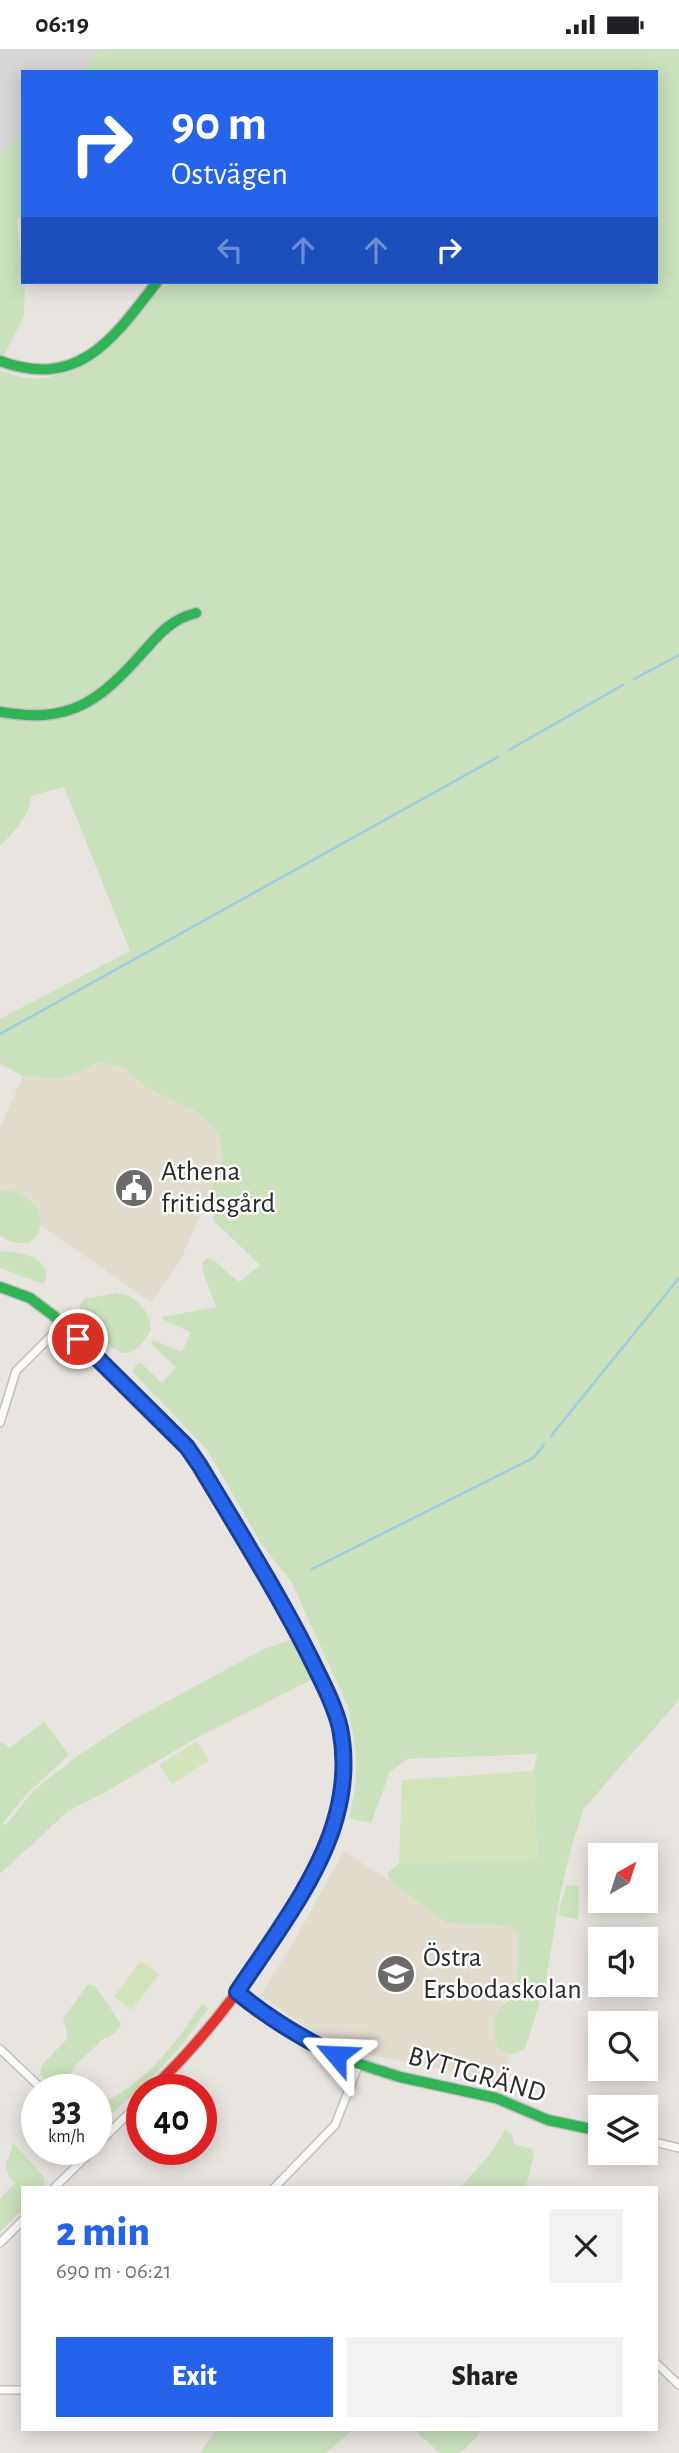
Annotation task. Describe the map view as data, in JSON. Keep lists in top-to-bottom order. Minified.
{"streets":{"street":["BYTTGRÄND"]},"places":{"public building":["Athena fritidsgård"],"school or university":["Östra Ersbodaskolan"]},"north":"top right","page":{"status":"06:19","turn":["90 m","Ostvägen"],"speed":"33 km/h","limit":"40","heading":["2 min","690 m · 06:21"],"buttons":["Exit","Share"]}}
